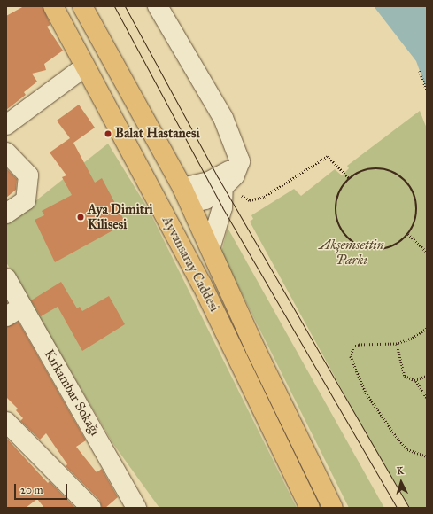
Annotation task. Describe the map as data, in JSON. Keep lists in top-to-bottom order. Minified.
{"streets":{"main road":["Ayvansaray Caddesi"],"street":["Kırkambar Sokağı"]},"parks":["Akşemsettin Parkı"],"places":["Balat Hastanesi","Aya Dimitri Kilisesi"],"scale_bar":"20 m","north":"top"}
